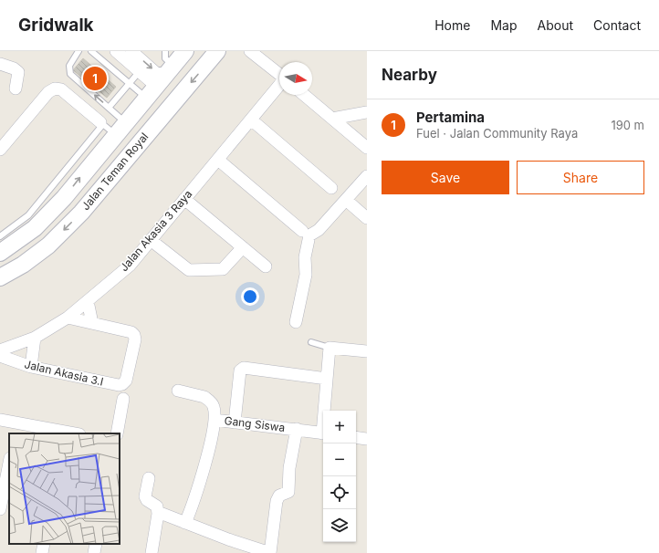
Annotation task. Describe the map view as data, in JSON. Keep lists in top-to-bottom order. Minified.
{"streets":{"street":["Jalan Teman Royal","Jalan Akasia 3 Raya","Jalan Akasia 3.I","Gang Siswa"]},"crossings":[["Jalan Akasia 3 Raya","Jalan Akasia 3.I"]],"north":"right","page":{"header":"Gridwalk","nav":["Home","Map","About","Contact"],"heading":"Nearby","pins":"1","list":[{"mark":"1","name":"Pertamina","note":"Fuel · Jalan Community Raya","value":"190 m"}],"buttons":["Save","Share"],"map_buttons":["+","−"]}}
